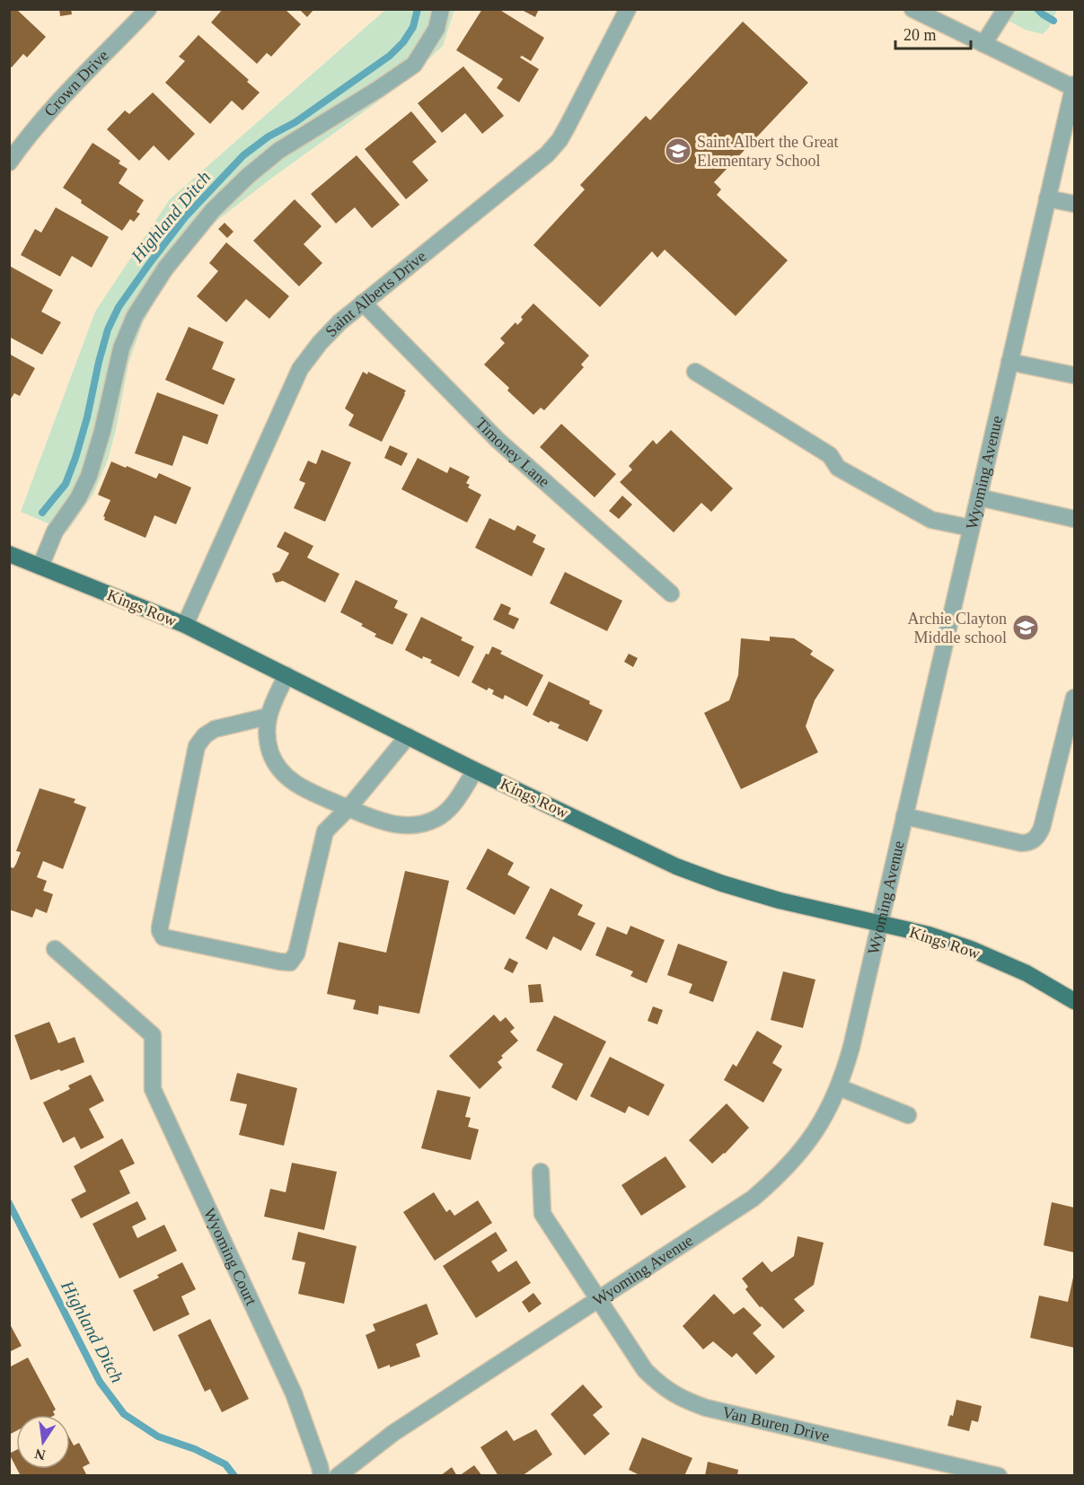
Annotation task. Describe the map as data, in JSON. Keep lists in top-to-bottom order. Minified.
{"streets":{"main road":["Kings Row"],"street":["Crown Drive","Saint Alberts Drive","Timoney Lane","Wyoming Avenue","Wyoming Court","Van Buren Drive"]},"crossings":[["Saint Alberts Drive","Timoney Lane"],["Saint Alberts Drive","Kings Row"],["Wyoming Avenue","Kings Row"],["Wyoming Avenue","Van Buren Drive"]],"water":["Highland Ditch"],"places":{"school or university":["Saint Albert the Great Elementary School","Archie Clayton Middle school"]},"scale_bar":"20 m","north":"bottom"}
